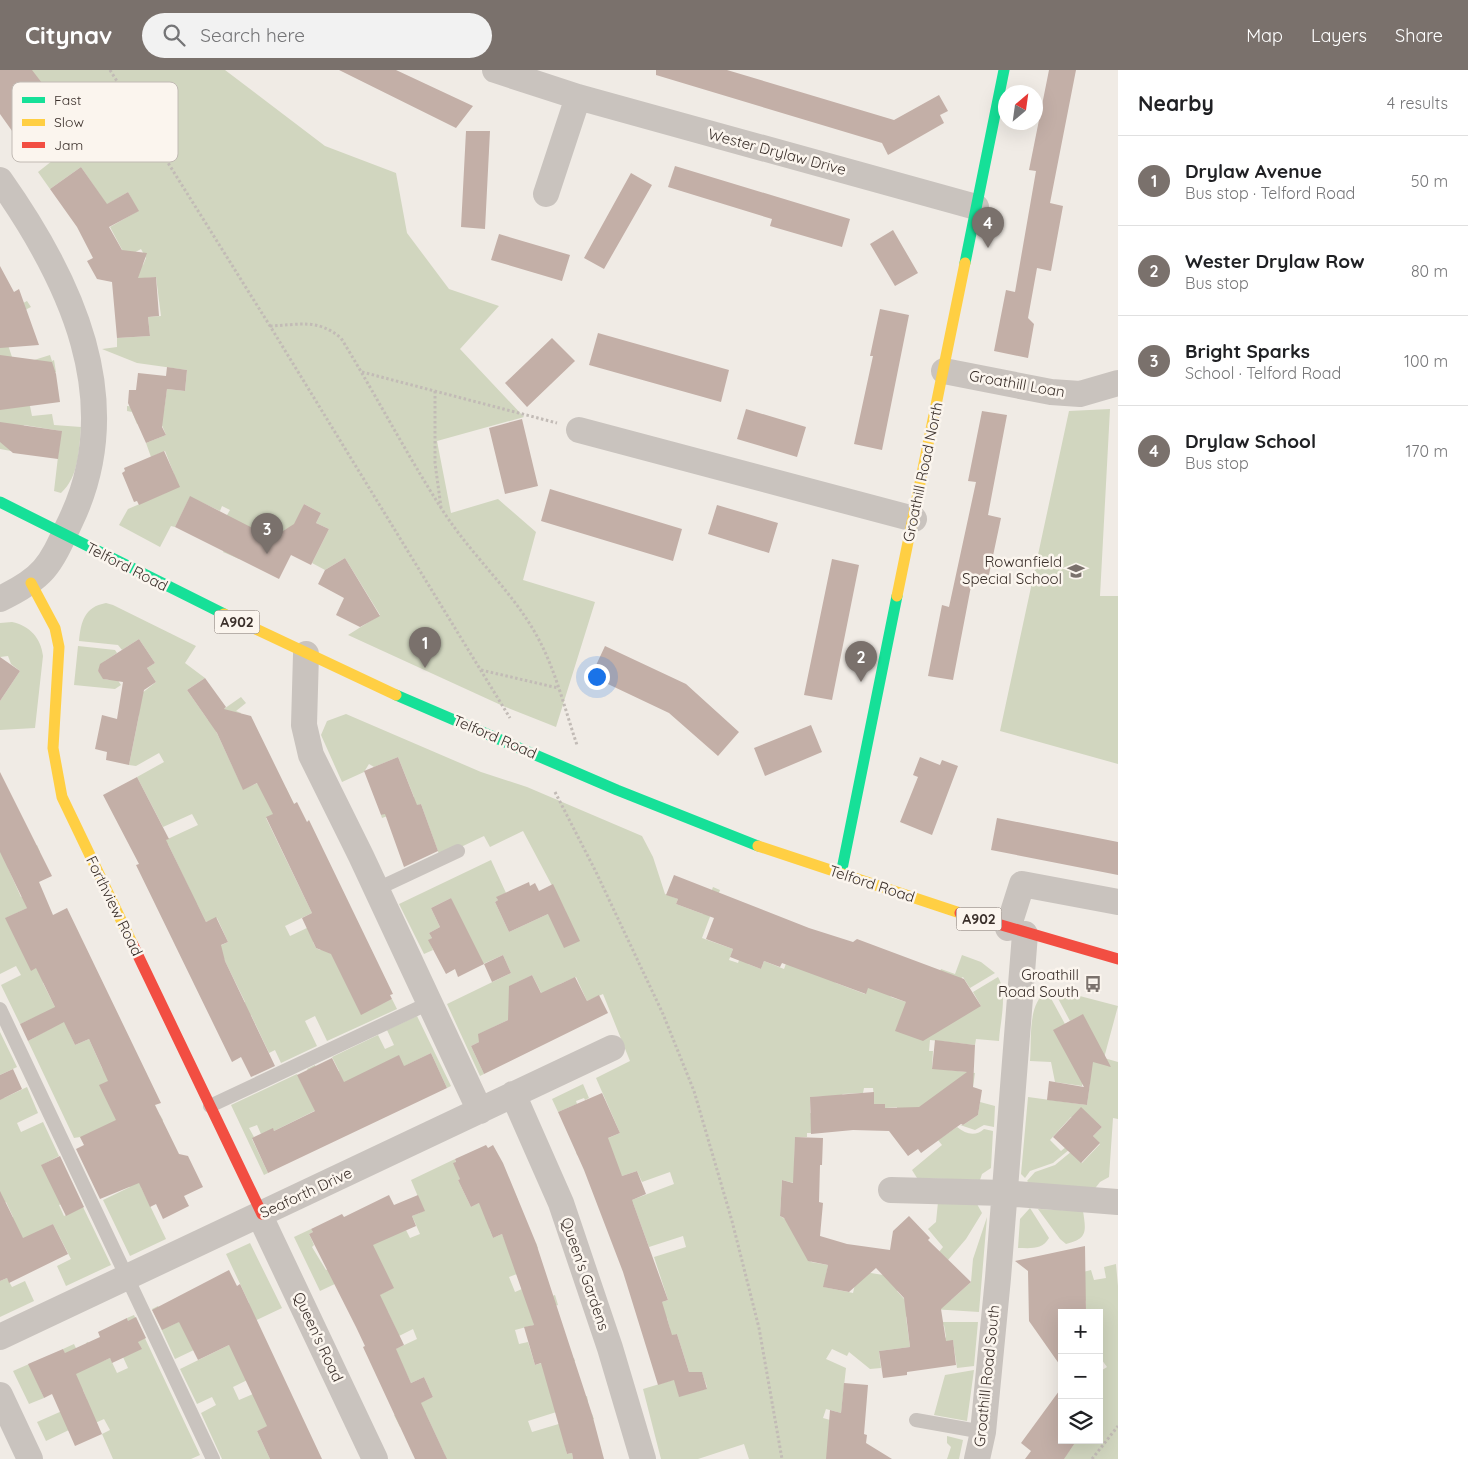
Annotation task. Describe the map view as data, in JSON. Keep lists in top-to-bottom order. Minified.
{"streets":{"street":["Wester Drylaw Drive","Groathill Loan","Groathill Road North","Telford Road","A902","Forthview Road","Seaforth Drive","Queen's Gardens","Queen's Road","Groathill Road South"]},"crossings":[["Wester Drylaw Drive","Groathill Road North"],["Groathill Loan","Groathill Road North"],["Groathill Road North","Telford Road"],["Telford Road","Groathill Road South"],["Forthview Road","Seaforth Drive"],["Forthview Road","Queen's Road"],["Seaforth Drive","Queen's Gardens"],["Seaforth Drive","Queen's Road"]],"places":{"school or university":["Rowanfield Special School"],"bus stop":["Groathill Road South"]},"legend":["Fast","Slow","Jam"],"north":"top right","page":{"header":"Citynav","search":"Search here","nav":["Map","Layers","Share"],"heading":["Nearby","4 results"],"list":[{"mark":"1","name":"Drylaw Avenue","note":"Bus stop · Telford Road","value":"50 m"},{"mark":"2","name":"Wester Drylaw Row","note":"Bus stop","value":"80 m"},{"mark":"3","name":"Bright Sparks","note":"School · Telford Road","value":"100 m"},{"mark":"4","name":"Drylaw School","note":"Bus stop","value":"170 m"}],"pins":["4","3","1","2"],"map_buttons":["+","−"]}}
